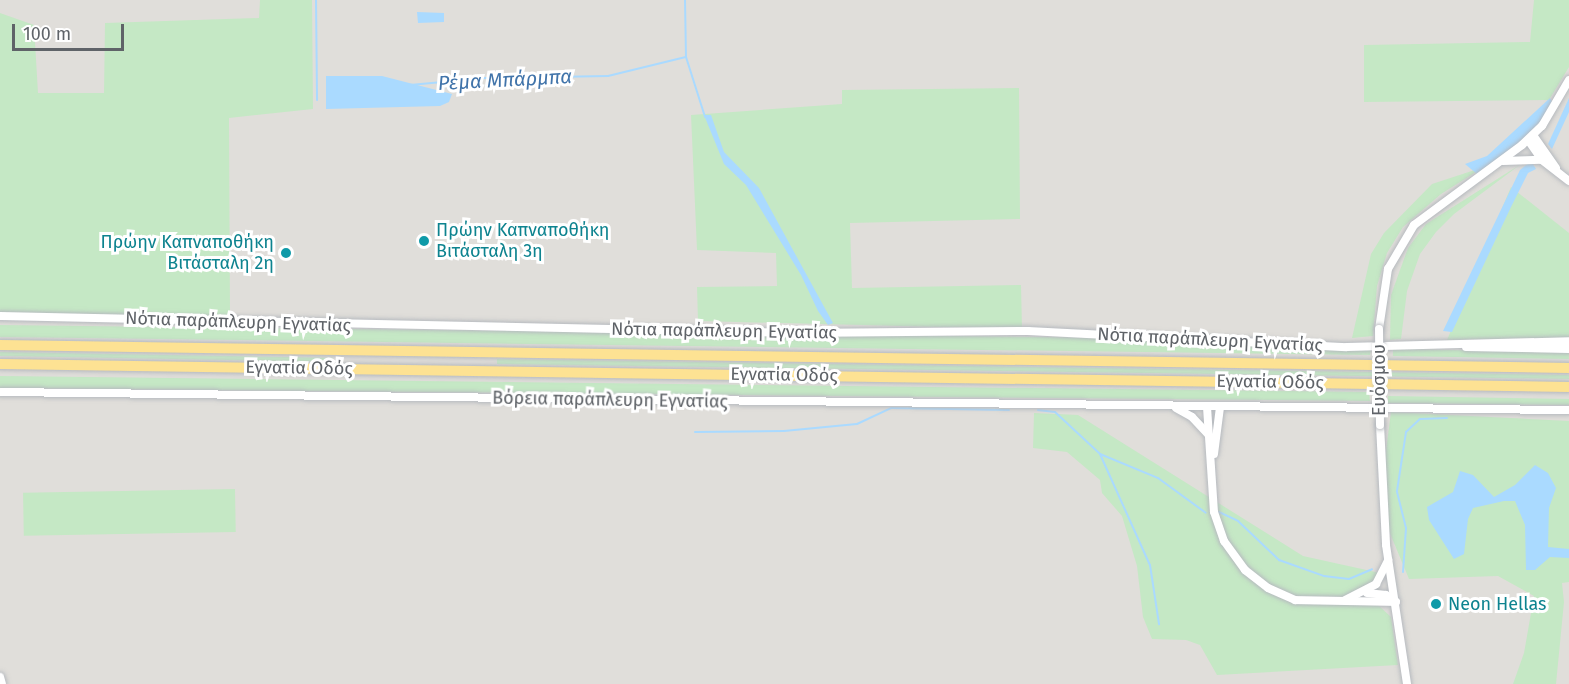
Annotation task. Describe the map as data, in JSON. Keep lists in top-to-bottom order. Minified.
{"streets":{"highway":["Εγνατία Οδός"],"street":["Νότια παράπλευρη Εγνατίας","Ευόσμου","Βόρεια παράπλευρη Εγνατίας"]},"water":["Ρέμα Μπάρμπα"],"places":["Πρώην Καπναποθήκη Βιτάσταλη 3η","Πρώην Καπναποθήκη Βιτάσταλη 2η","Neon Hellas"],"scale_bar":"100 m"}
